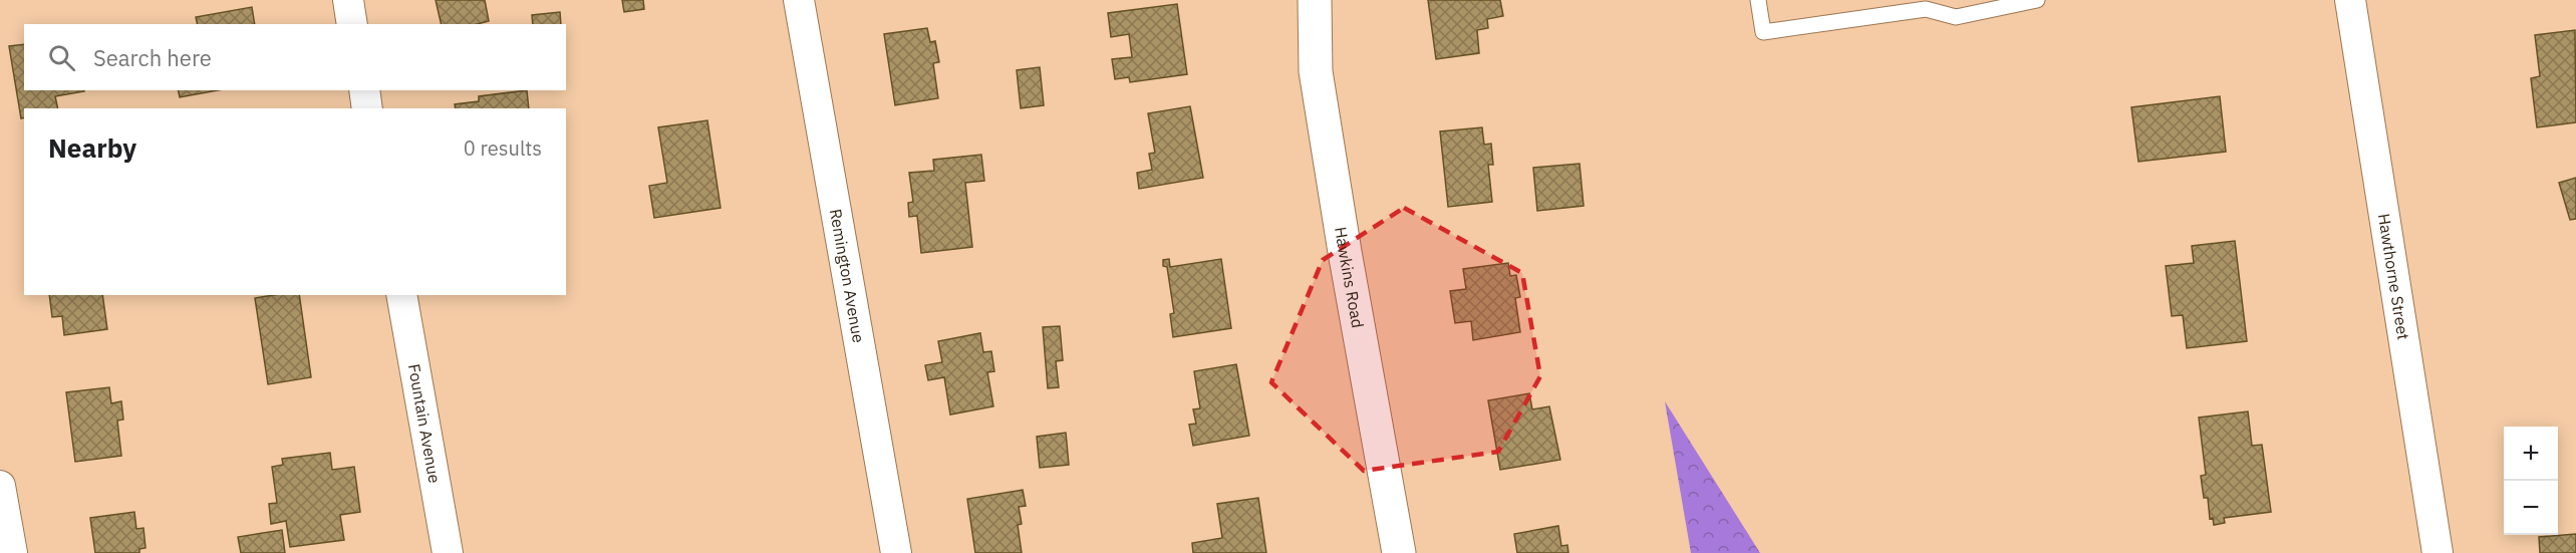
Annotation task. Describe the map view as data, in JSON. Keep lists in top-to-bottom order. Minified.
{"streets":{"street":["Remington Avenue","Hawkins Road","Hawthorne Street","Fountain Avenue"]},"page":{"search":"Search here","heading":["Nearby","0 results"],"map_buttons":["+","−"]}}
